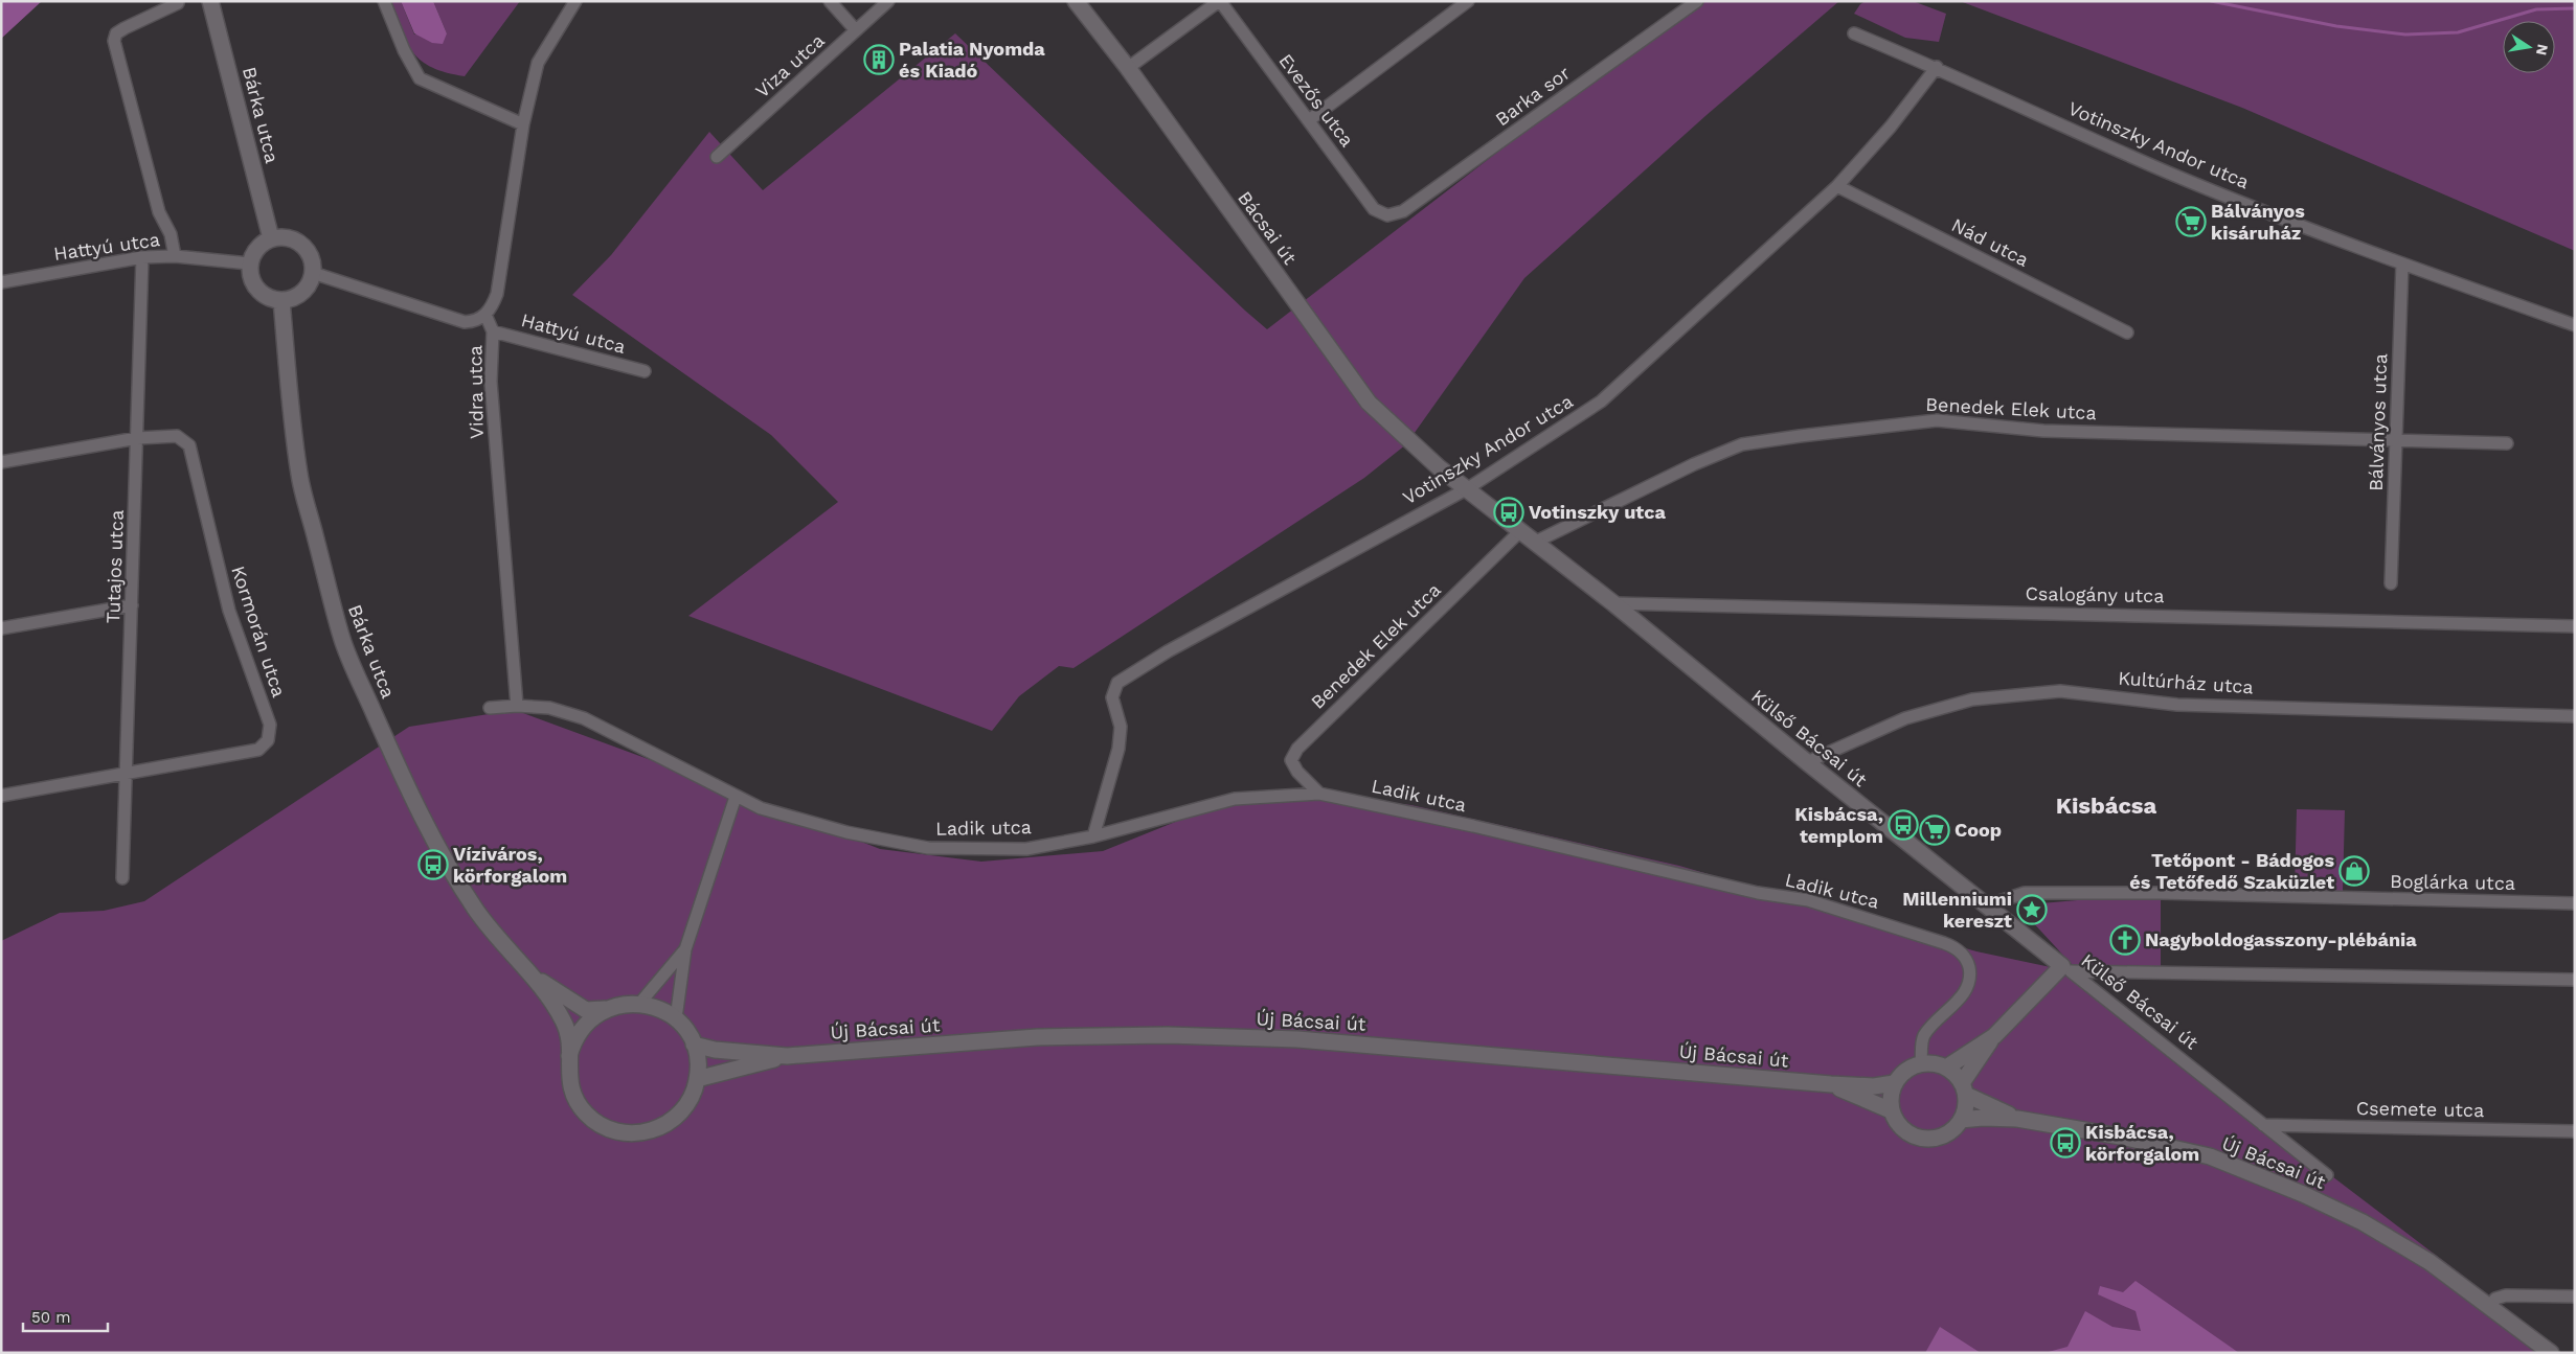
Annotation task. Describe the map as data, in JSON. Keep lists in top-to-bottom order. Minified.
{"streets":{"street":["Viza utca","Barka sor","Evezős utca","Bárka utca","Votinszky Andor utca","Bácsai út","Nád utca","Hattyú utca","Vidra utca","Benedek Elek utca","Bálványos utca","Tutajos utca","Csalogány utca","Kormorán utca","Kultúrház utca","Külső Bácsai út","Ladik utca","Boglárka utca","Új Bácsai út","Csemete utca"]},"crossings":[["Barka sor","Evezős utca"],["Bárka utca","Hattyú utca"],["Votinszky Andor utca","Nád utca"],["Votinszky Andor utca","Bálványos utca"],["Votinszky Andor utca","Külső Bácsai út"],["Votinszky Andor utca","Ladik utca"],["Bácsai út","Külső Bácsai út"],["Hattyú utca","Vidra utca"],["Hattyú utca","Tutajos utca"],["Vidra utca","Ladik utca"],["Benedek Elek utca","Bálványos utca"],["Benedek Elek utca","Külső Bácsai út"],["Benedek Elek utca","Ladik utca"],["Tutajos utca","Kormorán utca"],["Csalogány utca","Külső Bácsai út"],["Kultúrház utca","Külső Bácsai út"],["Külső Bácsai út","Boglárka utca"],["Külső Bácsai út","Csemete utca"],["Ladik utca","Új Bácsai út"]],"districts":["Kisbácsa"],"places":{"building":["Palatia Nyomda és Kiadó"],"supermarket":["Bálványos kisáruház","Coop"],"bus stop":["Votinszky utca","Kisbácsa, templom","Víziváros, körforgalom","Kisbácsa, körforgalom"],"shop":["Tetőpont - Bádogos és Tetőfedő Szaküzlet"],"place":["Millenniumi kereszt"],"church":["Nagyboldogasszony-plébánia"]},"scale_bar":"50 m","north":"right"}
